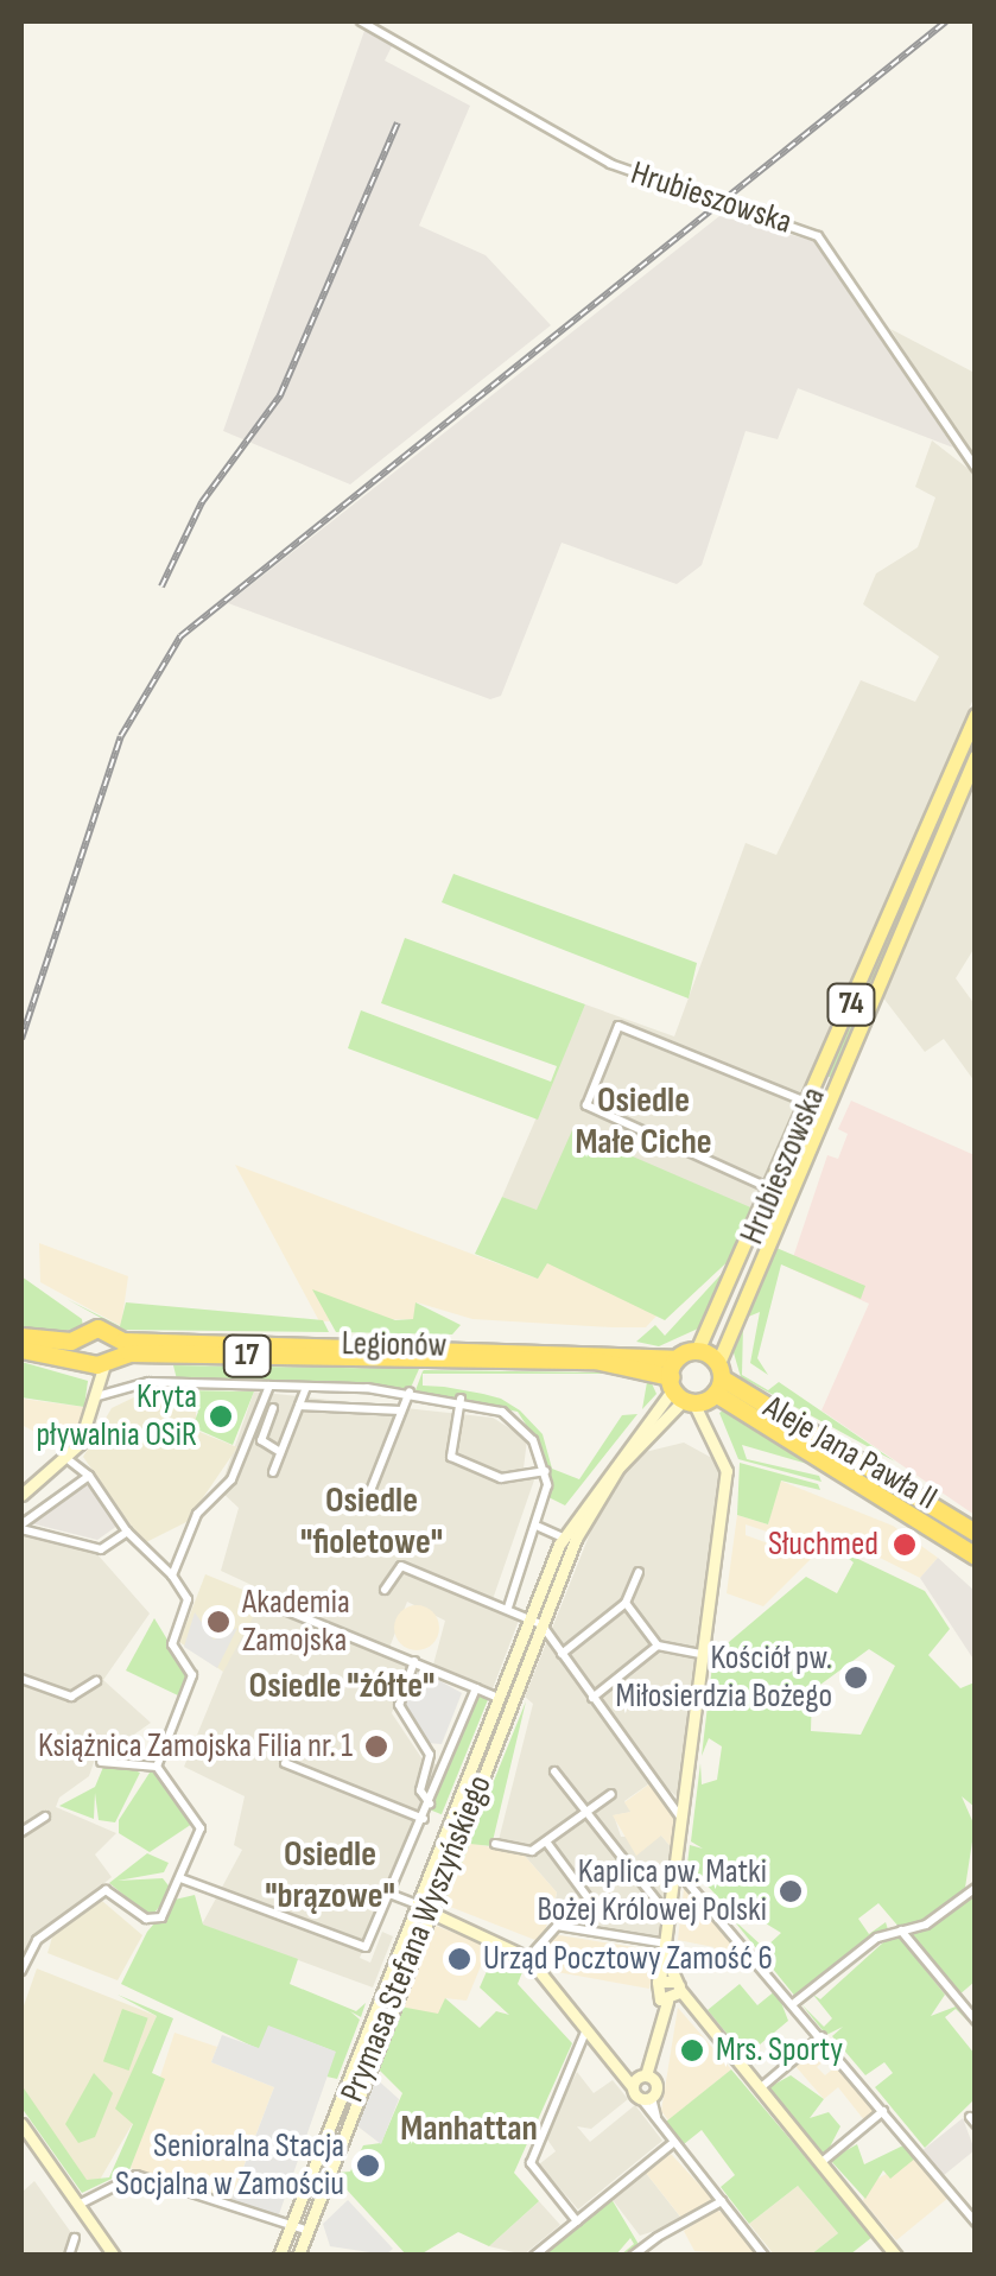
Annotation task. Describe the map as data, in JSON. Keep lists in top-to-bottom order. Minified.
{"streets":{"highway":["Legionów","17","Aleje Jana Pawła II"],"main road":["Hrubieszowska","74","Prymasa Stefana Wyszyńskiego"]},"crossings":[["Hrubieszowska","Legionów"],["Hrubieszowska","17"],["Hrubieszowska","Aleje Jana Pawła II"],["Hrubieszowska","Prymasa Stefana Wyszyńskiego"],["Legionów","17"],["Legionów","Aleje Jana Pawła II"],["Legionów","Prymasa Stefana Wyszyńskiego"],["17","Aleje Jana Pawła II"],["17","Prymasa Stefana Wyszyńskiego"],["Aleje Jana Pawła II","Prymasa Stefana Wyszyńskiego"]],"districts":["Osiedle Małe Ciche","Osiedle \"fioletowe\"","Osiedle \"żółte\"","Osiedle \"brązowe\"","Manhattan"],"places":["Kryta pływalnia OSiR","Słuchmed","Akademia Zamojska","Kościół pw. Miłosierdzia Bożego","Książnica Zamojska Filia nr. 1","Kaplica pw. Matki Bożej Królowej Polski","Urząd Pocztowy Zamość 6","Mrs. Sporty","Senioralna Stacja Socjalna w Zamościu"]}
